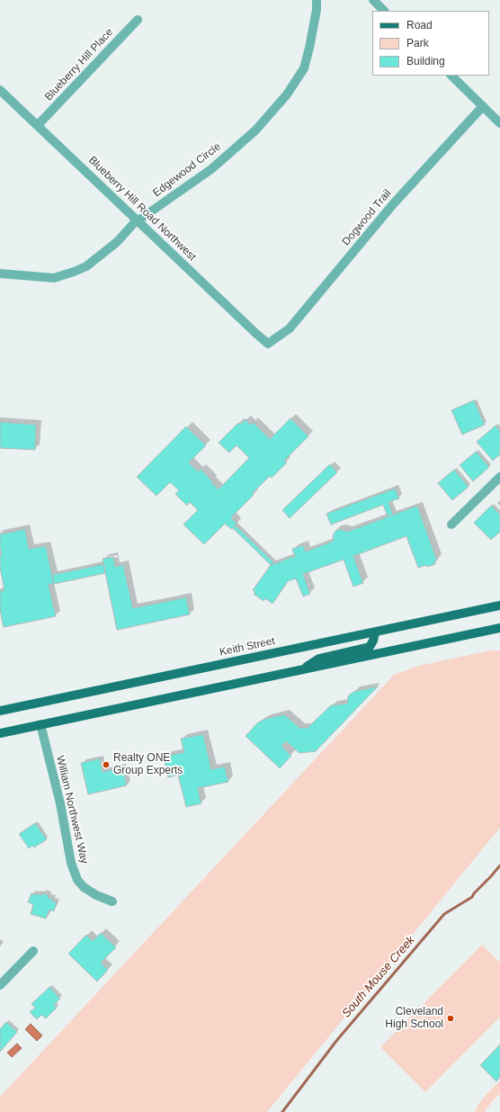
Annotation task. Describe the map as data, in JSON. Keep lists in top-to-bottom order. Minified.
{"streets":{"main road":["Keith Street"],"street":["Blueberry Hill Place","Edgewood Circle","Blueberry Hill Road Northwest","Dogwood Trail","William Northwest Way"]},"crossings":[["Blueberry Hill Place","Blueberry Hill Road Northwest"],["Edgewood Circle","Blueberry Hill Road Northwest"],["Blueberry Hill Road Northwest","Dogwood Trail"]],"water":["South Mouse Creek"],"places":["Realty ONE Group Experts","Cleveland High School"],"legend":["Road","Park","Building"]}
